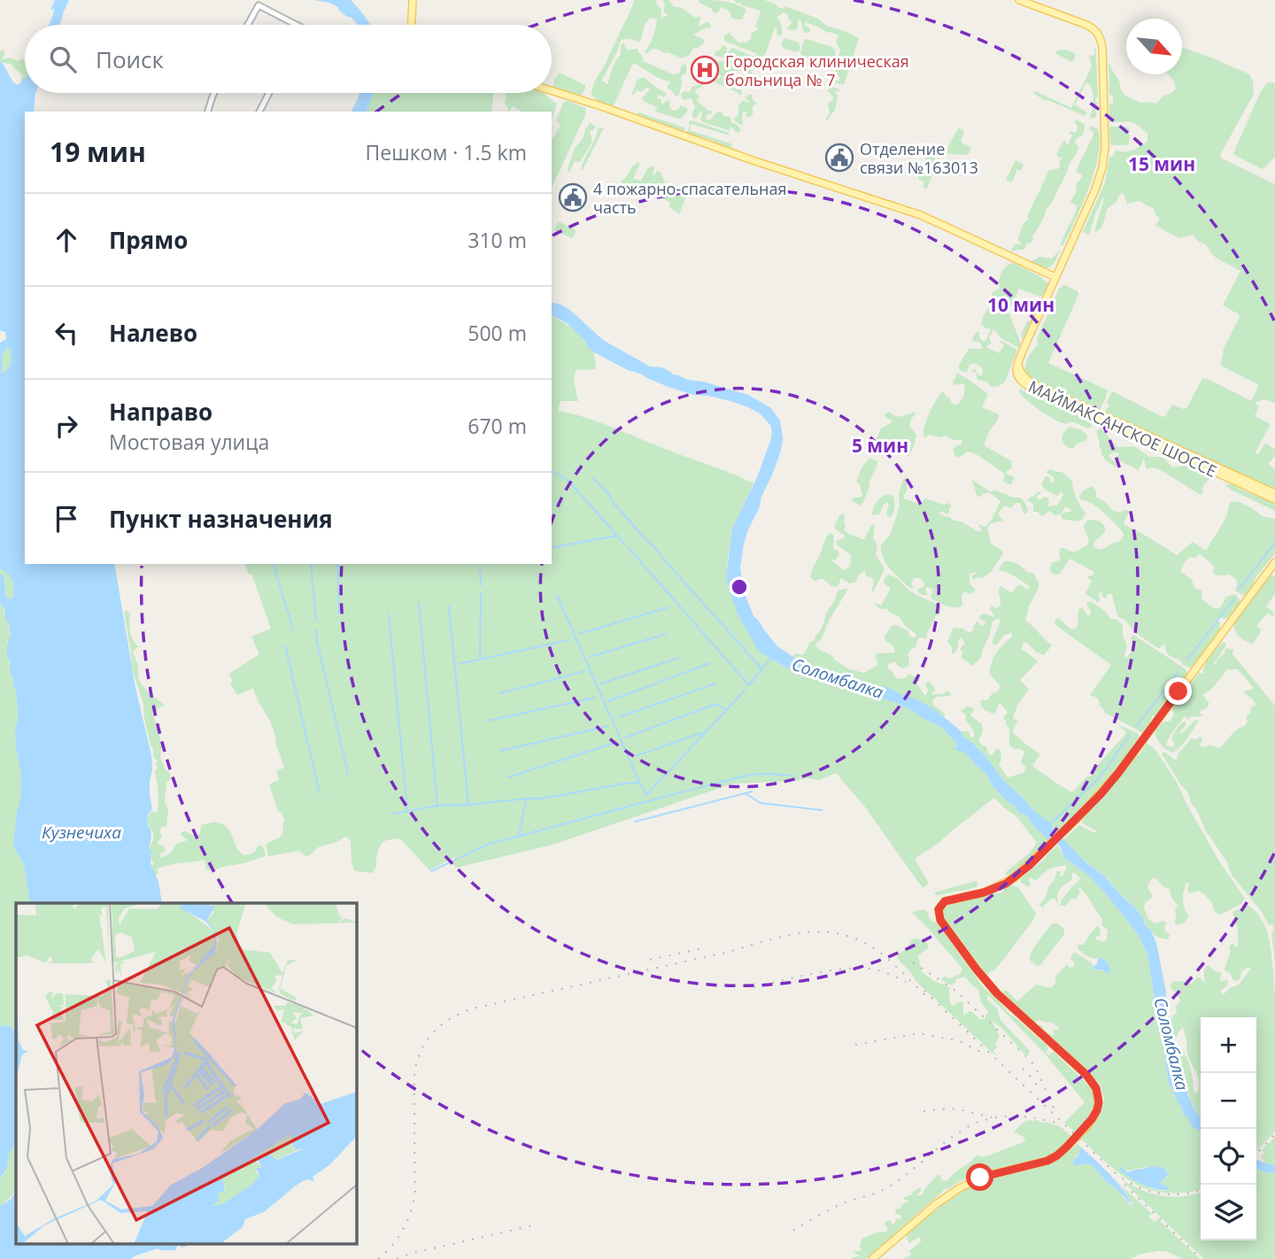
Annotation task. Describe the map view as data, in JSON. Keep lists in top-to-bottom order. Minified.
{"streets":{"main road":["МАЙМАКСАНСКОЕ ШОССЕ"]},"water":["Соломбалка","Кузнечиха"],"places":{"hospital":["Городская клиническая больница № 7"],"public building":["Отделение связи №163013","4 пожарно-спасательная часть"]},"north":"bottom right","page":{"search":"Поиск","heading":["19 мин","Пешком · 1.5 km"],"list":[["Прямо","310 m"],["Налево","500 m"],["Направо","Мостовая улица","670 m"],"Пункт назначения"],"map_buttons":["+","−"]},"rings":["15 мин","10 мин","5 мин"]}
